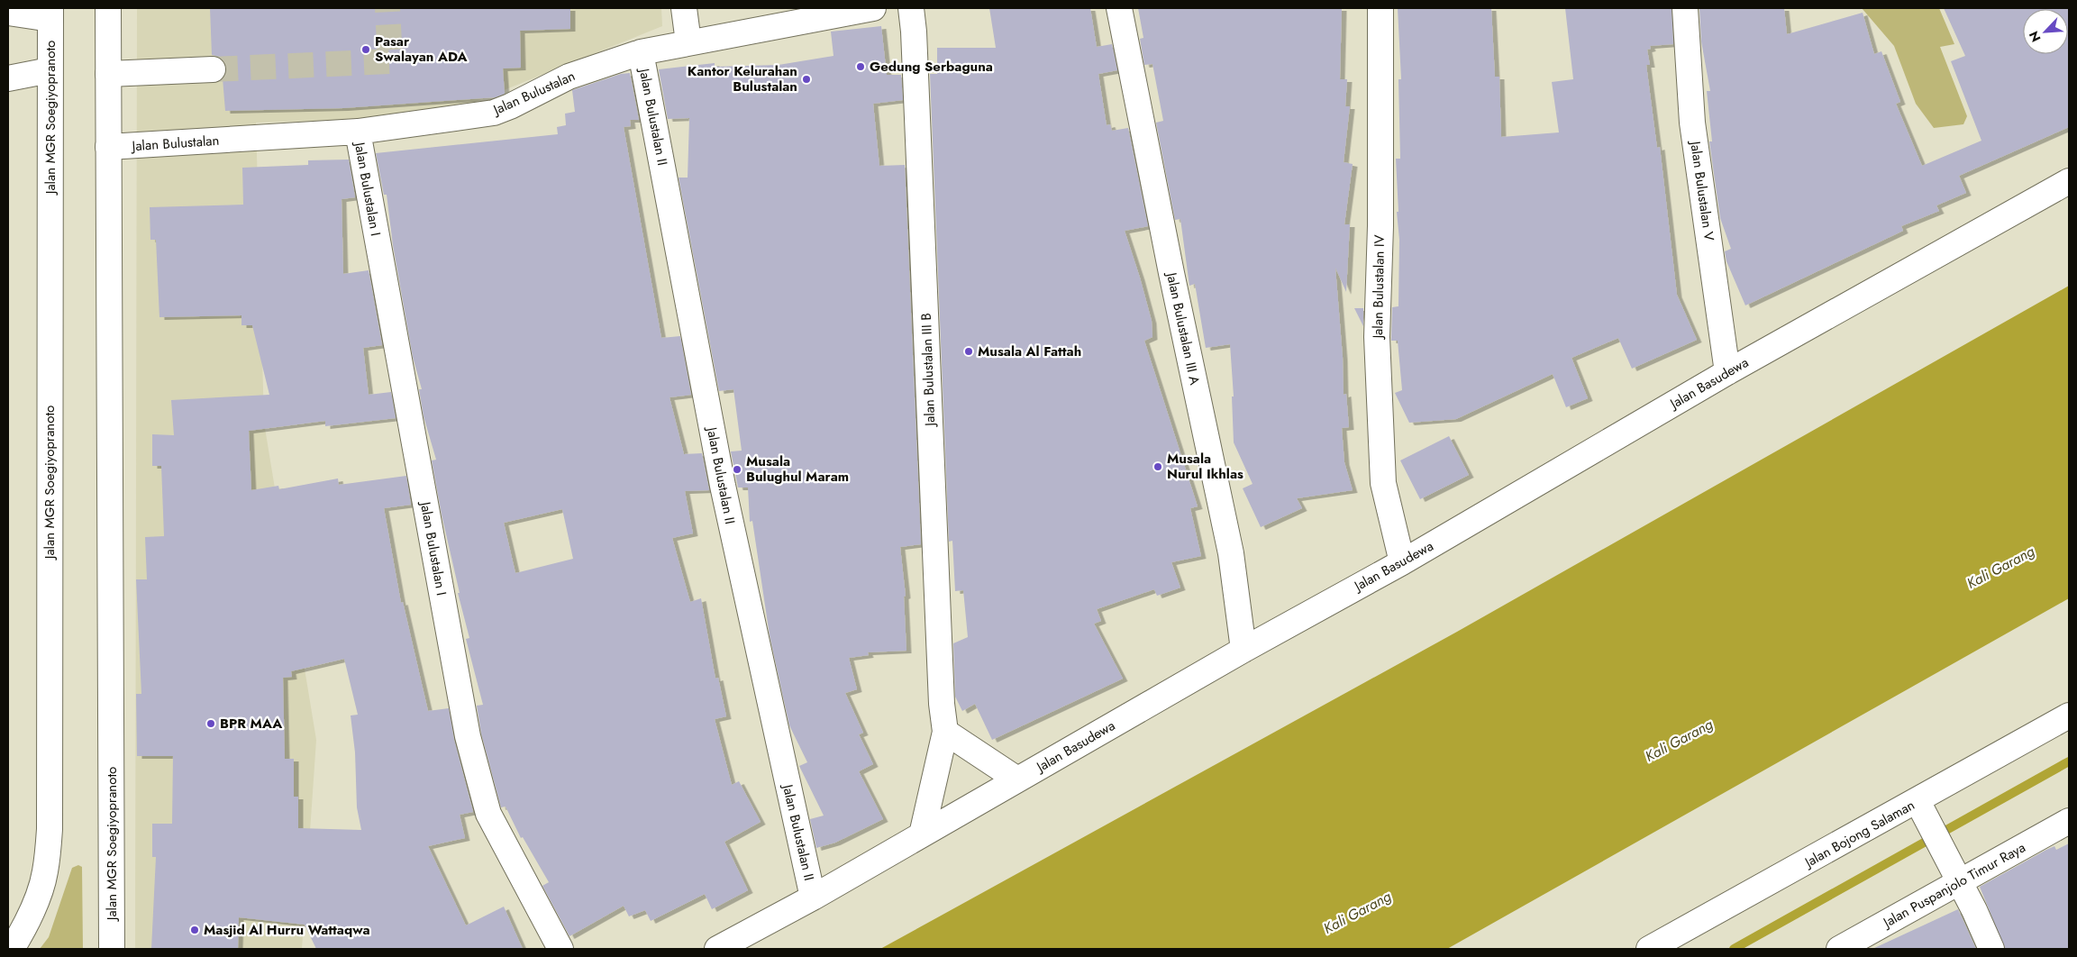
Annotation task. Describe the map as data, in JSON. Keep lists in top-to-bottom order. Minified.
{"streets":{"main road":["Jalan Bulustalan","Jalan MGR Soegiyopranoto","Jalan Bulustalan II","Jalan Bulustalan I","Jalan Bulustalan V","Jalan Bulustalan IV","Jalan Bulustalan III A","Jalan Bulustalan III B","Jalan Basudewa","Jalan Bojong Salaman","Jalan Puspanjolo Timur Raya"]},"crossings":[["Jalan Bulustalan","Jalan MGR Soegiyopranoto"],["Jalan Bulustalan","Jalan Bulustalan II"],["Jalan Bulustalan","Jalan Bulustalan I"],["Jalan Bulustalan II","Jalan Basudewa"],["Jalan Bulustalan V","Jalan Basudewa"],["Jalan Bulustalan IV","Jalan Basudewa"],["Jalan Bulustalan III A","Jalan Basudewa"],["Jalan Bulustalan III B","Jalan Basudewa"]],"water":["Kali Garang"],"places":["Pasar Swalayan ADA","Gedung Serbaguna","Kantor Kelurahan Bulustalan","Musala Al Fattah","Musala Nurul Ikhlas","Musala Bulughul Maram","BPR MAA","Masjid Al Hurru Wattaqwa"],"north":"bottom left"}
